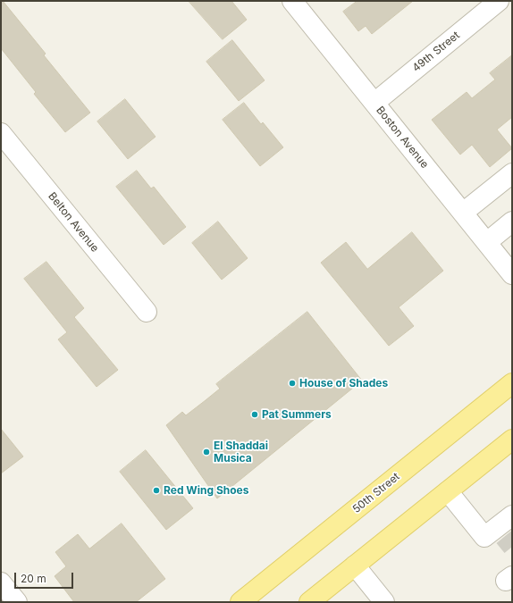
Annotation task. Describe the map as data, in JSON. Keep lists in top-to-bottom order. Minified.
{"streets":{"main road":["50th Street"],"street":["49th Street","Boston Avenue","Belton Avenue"]},"crossings":[["49th Street","Boston Avenue"]],"places":["House of Shades","Pat Summers","El Shaddai Musica","Red Wing Shoes"],"scale_bar":"20 m"}
